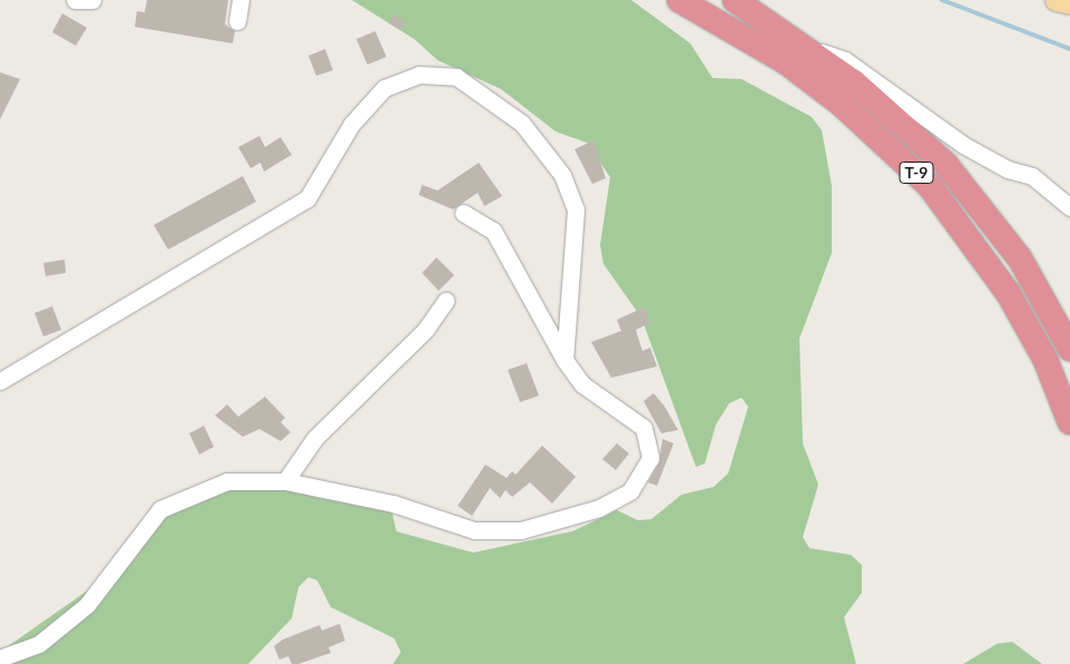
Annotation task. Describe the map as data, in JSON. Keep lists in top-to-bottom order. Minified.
{"streets":{"highway":["T-9"]}}
